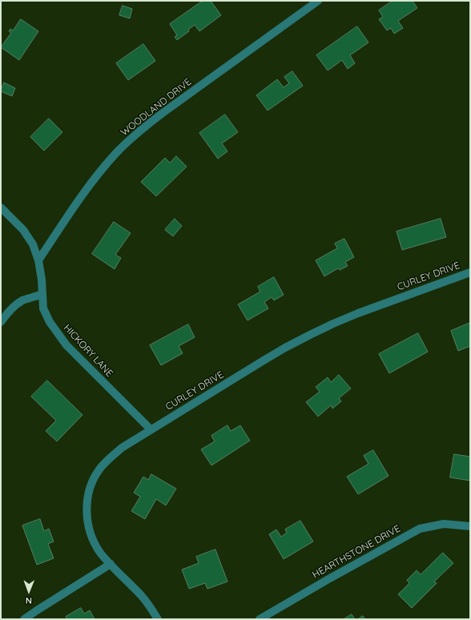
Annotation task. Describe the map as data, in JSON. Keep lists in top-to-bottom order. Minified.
{"streets":{"street":["WOODLAND DRIVE","CURLEY DRIVE","HICKORY LANE","HEARTHSTONE DRIVE"]},"crossings":[["WOODLAND DRIVE","HICKORY LANE"],["CURLEY DRIVE","HICKORY LANE"]],"north":"bottom"}
